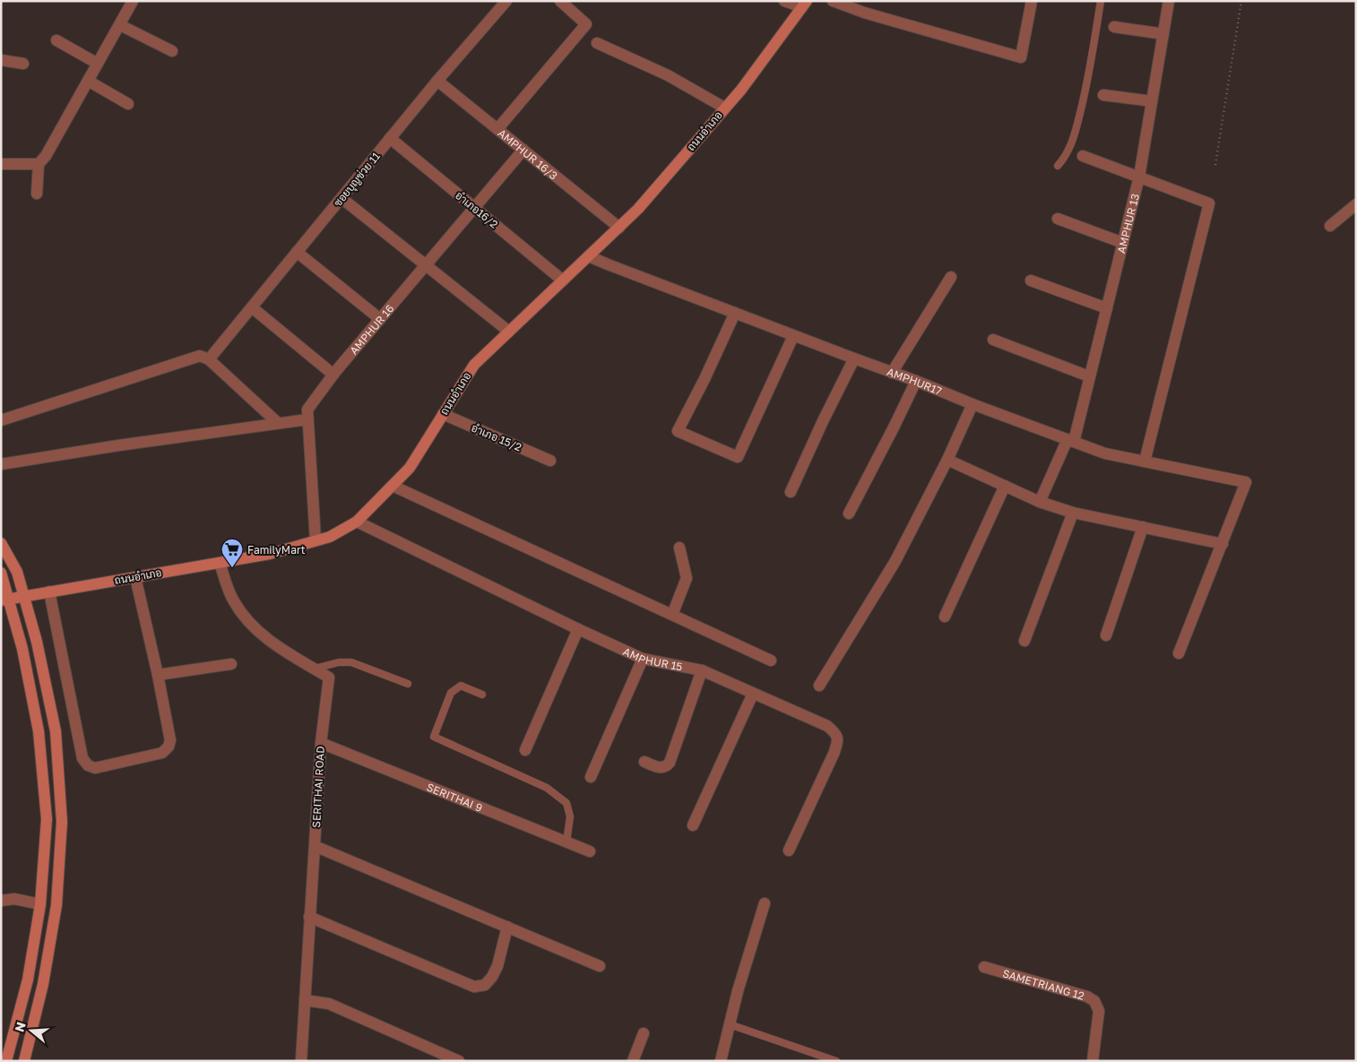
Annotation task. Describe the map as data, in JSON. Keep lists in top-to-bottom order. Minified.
{"streets":{"street":["ถนนอำเภอ","AMPHUR 16/3","ซอยบุญช่วย 11","อำเภอ16/2","AMPHUR 13","AMPHUR 16","AMPHUR17","อำเภอ 15/2","AMPHUR 15","SERITHAI ROAD","SERITHAI 9","SAMETRIANG 12"]},"crossings":[["ถนนอำเภอ","AMPHUR 16/3"],["ถนนอำเภอ","อำเภอ16/2"],["ถนนอำเภอ","AMPHUR 16"],["ถนนอำเภอ","AMPHUR17"],["ถนนอำเภอ","อำเภอ 15/2"],["ถนนอำเภอ","AMPHUR 15"],["ถนนอำเภอ","SERITHAI ROAD"],["AMPHUR 16/3","ซอยบุญช่วย 11"],["AMPHUR 16/3","AMPHUR 16"],["ซอยบุญช่วย 11","อำเภอ16/2"],["อำเภอ16/2","AMPHUR 16"],["AMPHUR 13","AMPHUR17"],["SERITHAI ROAD","SERITHAI 9"]],"places":{"supermarket":["FamilyMart"]},"north":"left"}
